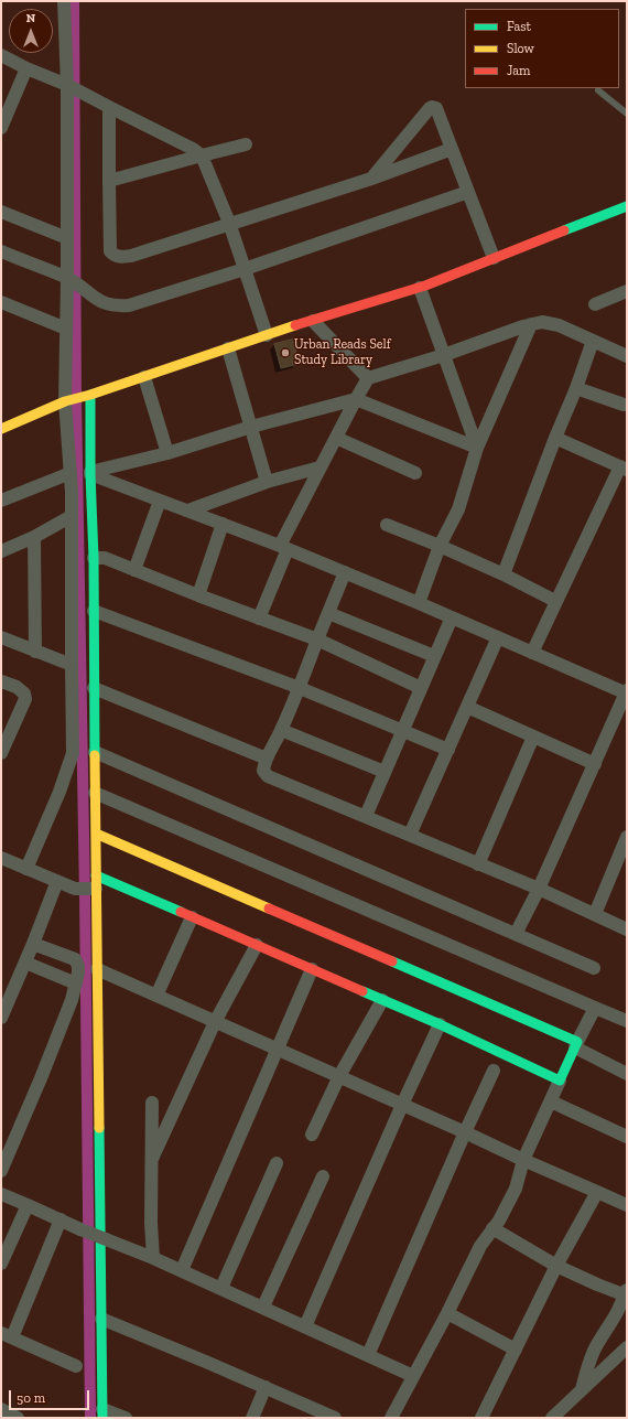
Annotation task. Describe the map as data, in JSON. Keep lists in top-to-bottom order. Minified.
{"places":["Urban Reads Self Study Library"],"legend":["Fast","Slow","Jam"],"scale_bar":"50 m","north":"top"}
